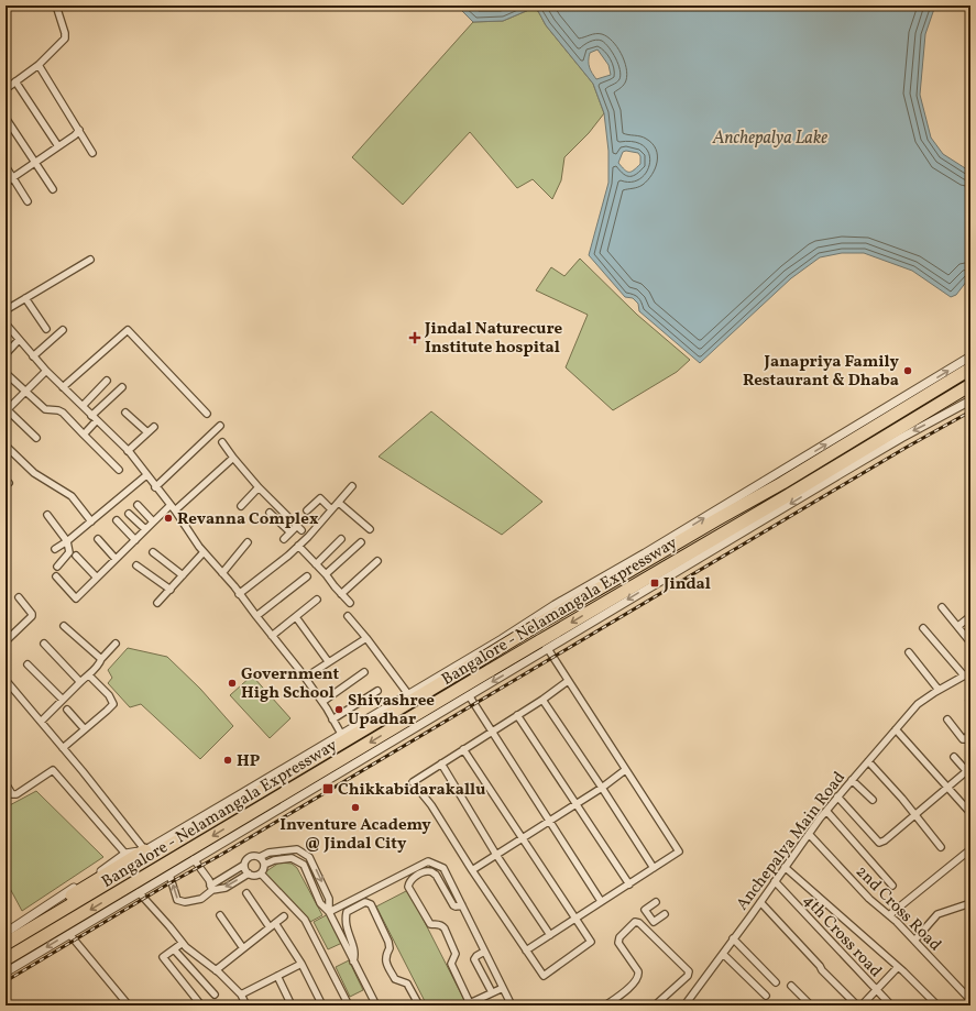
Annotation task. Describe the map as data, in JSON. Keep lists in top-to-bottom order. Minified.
{"streets":{"highway":["Bangalore - Nelamangala Expressway"],"street":["Anchepalya Main Road","2nd Cross Road","4th Cross road"]},"crossings":[["Anchepalya Main Road","2nd Cross Road"],["Anchepalya Main Road","4th Cross road"]],"water":["Anchepalya Lake"],"places":{"health":["Jindal Naturecure Institute hospital"],"other":["Janapriya Family Restaurant & Dhaba","Revanna Complex","Government High School","Shivashree Upadhar","HP","Inventure Academy @ Jindal City"],"transit":["Jindal","Chikkabidarakallu"]}}
